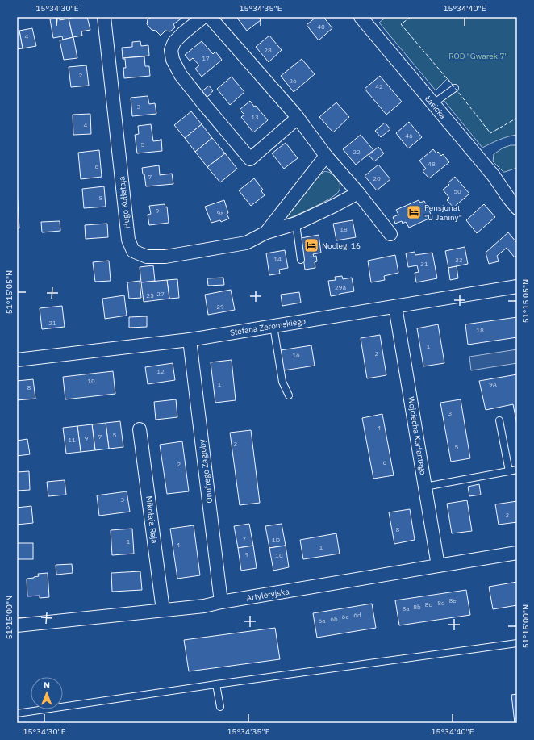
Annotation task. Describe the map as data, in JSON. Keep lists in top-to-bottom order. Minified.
{"streets":{"street":["Łasicka","Hugo Kołłątaja","Stefana Żeromskiego","Wojciecha Korfantego","Onufrego Zagłoby","Mikołaja Reja","Artyleryjska"]},"crossings":[["Stefana Żeromskiego","Wojciecha Korfantego"],["Stefana Żeromskiego","Onufrego Zagłoby"],["Wojciecha Korfantego","Artyleryjska"],["Onufrego Zagłoby","Artyleryjska"],["Mikołaja Reja","Artyleryjska"]],"parks":["ROD \"Gwarek 7\""],"places":{"hotel":["Pensjonat \"U Janiny\"","Noclegi 16"]},"house_numbers":["40","4","28","17","2","26","42","3","13","4","46","5","22","48","6","7","20","50","8","9","9a","18","14","33","31","29a","27","25","29","21","18","1","2","16","12","10","1","9A","8","3","4","5","7","9","11","3","5","6","2","3","3","8","7","1D","1","4","1","9","1C","8e","8d","8c","8b","8a","6d","6c","6b","6a"],"north":"top","coordinates":["15°34'30\"E","15°34'35\"E","15°34'40\"E","51°15'05\"N","51°15'00\"N"]}
